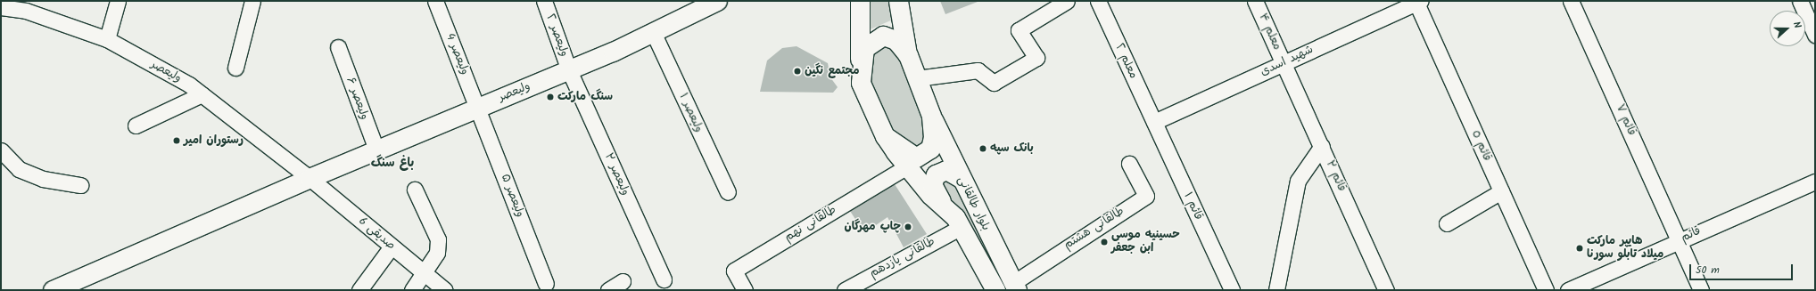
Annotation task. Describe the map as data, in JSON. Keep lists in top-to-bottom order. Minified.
{"streets":{"main road":["ولیعصر","بلوار طالقانی"],"street":["معلم ۴","ولیعصر ٢","ولیعصر 4","معلم ٢","شهید اسدی","ولیعصر ۶","ولیعصر ١","قائم ٧","قائم ٥","ولیعصر ٣","قائم ٣","ولیعصر ۵","قائم ١","طالقانی نهم","طالقانی هشتم","صدیقی 6","قائم","طالقانی یازدهم"]},"crossings":[["معلم ۴","شهید اسدی"],["معلم ۴","قائم ٣"],["ولیعصر ٢","ولیعصر"],["ولیعصر ٢","ولیعصر ٣"],["ولیعصر 4","ولیعصر"],["ولیعصر 4","ولیعصر ۵"],["معلم ٢","شهید اسدی"],["معلم ٢","قائم ١"],["شهید اسدی","قائم ٥"],["شهید اسدی","قائم ٣"],["شهید اسدی","قائم ١"],["ولیعصر","ولیعصر ۶"],["ولیعصر","ولیعصر ١"],["ولیعصر","ولیعصر ٣"],["ولیعصر","ولیعصر ۵"],["ولیعصر","صدیقی 6"],["قائم ٧","قائم"],["بلوار طالقانی","طالقانی نهم"],["بلوار طالقانی","طالقانی هشتم"],["بلوار طالقانی","طالقانی یازدهم"]],"districts":["باغ سنگ"],"places":["مجتمع نگین","سنگ مارکت","رستوران امیر","بانک سپه","چاپ مهرگان","حسینیه موسی ابن جعفر","هایپر مارکت میلاد تابلو سورنا"],"scale_bar":"50 m","north":"right"}
